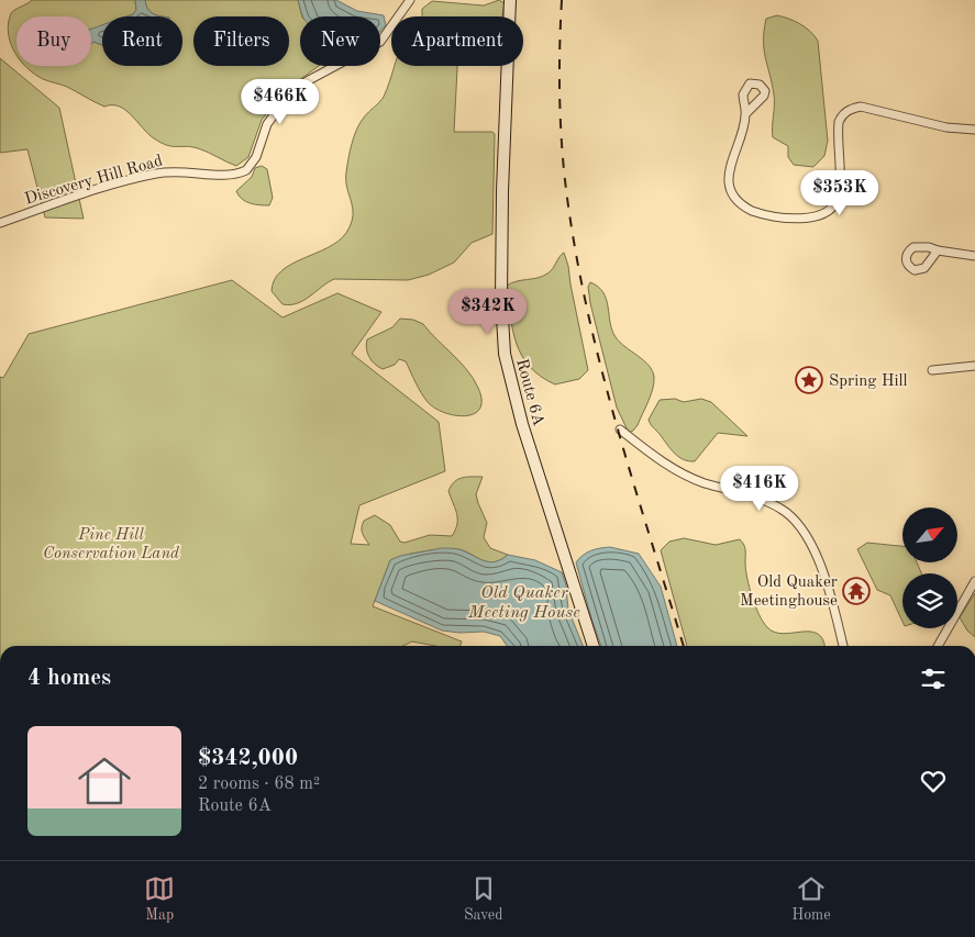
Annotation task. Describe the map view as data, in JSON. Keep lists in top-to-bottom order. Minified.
{"streets":{"main road":["Route 6A"],"street":["Discovery Hill Road"]},"water":["Old Quaker Meeting House"],"parks":["Pine Hill Conservation Land"],"places":{"place":["Spring Hill"],"temple":["Old Quaker Meetinghouse"]},"north":"top right","page":{"chip":["Buy","Rent","Filters","New","Apartment"],"price":["$466K","$353K","$342K","$416K"],"heading":"4 homes","list":[{"name":"$342,000","note":"2 rooms · 68 m² · Route 6A"}],"tabs":["Map","Saved","Home"]}}
